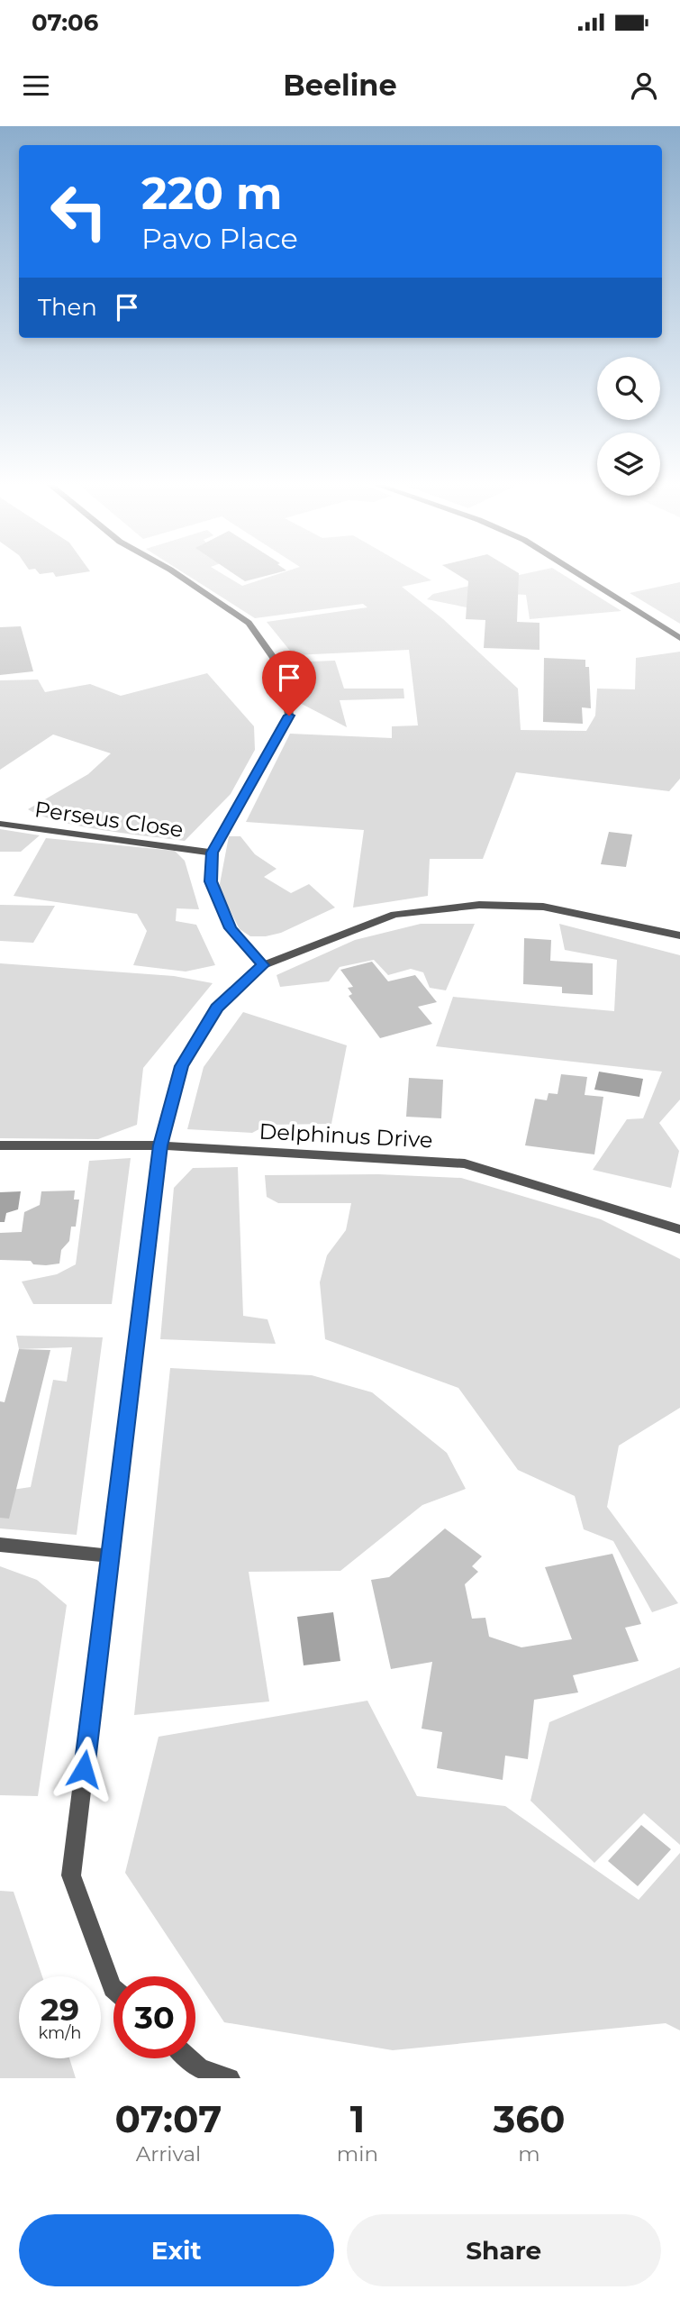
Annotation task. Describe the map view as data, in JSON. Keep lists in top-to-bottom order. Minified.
{"streets":{"street":["Perseus Close","Delphinus Drive"]},"page":{"status":"07:06","header":"Beeline","turn":["220 m","Pavo Place"],"then":"Then","speed":"29 km/h","limit":"30","eta":["07:07","Arrival","1","min","360","m"],"buttons":["Exit","Share"]}}
